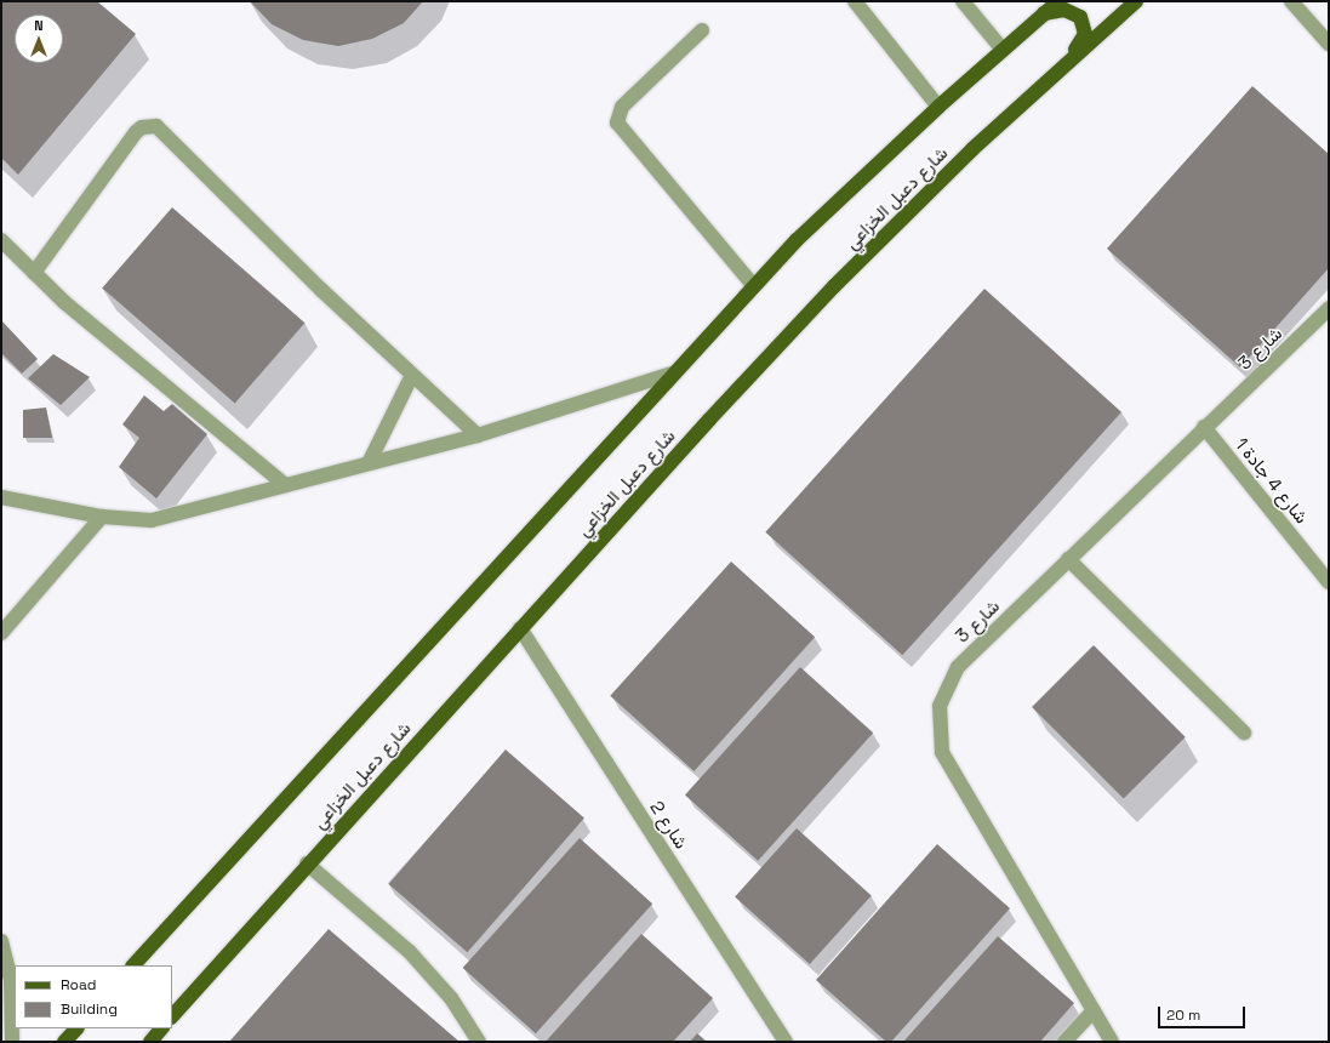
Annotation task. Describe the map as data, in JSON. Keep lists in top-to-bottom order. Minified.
{"streets":{"main road":["شارع دعبل الخزاعي"],"street":["شارع 3","شارع 4 جادة 1","شارع 2"]},"crossings":[["شارع دعبل الخزاعي","شارع 2"],["شارع 3","شارع 4 جادة 1"]],"legend":["Road","Building"],"scale_bar":"20 m","north":"top"}
